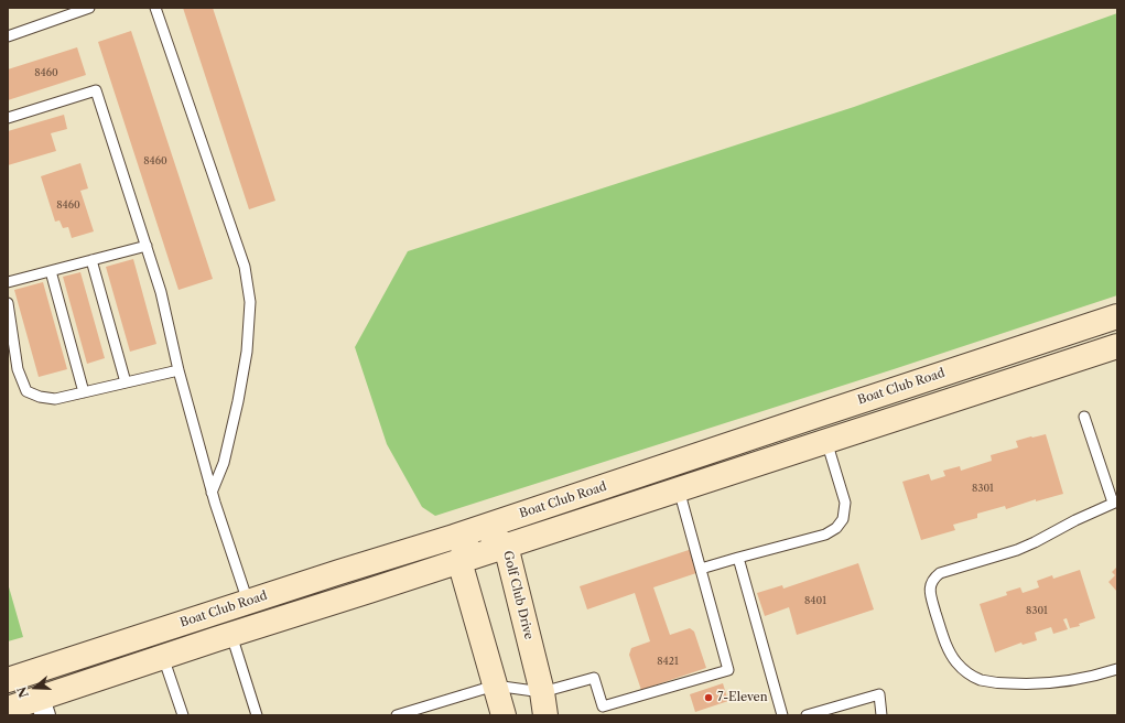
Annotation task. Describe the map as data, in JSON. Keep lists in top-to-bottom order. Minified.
{"streets":{"main road":["Boat Club Road","Golf Club Drive"]},"crossings":[["Boat Club Road","Golf Club Drive"]],"places":["7-Eleven"],"house_numbers":["8460","8460","8460","8301","8401","8301","8421"],"north":"left"}
